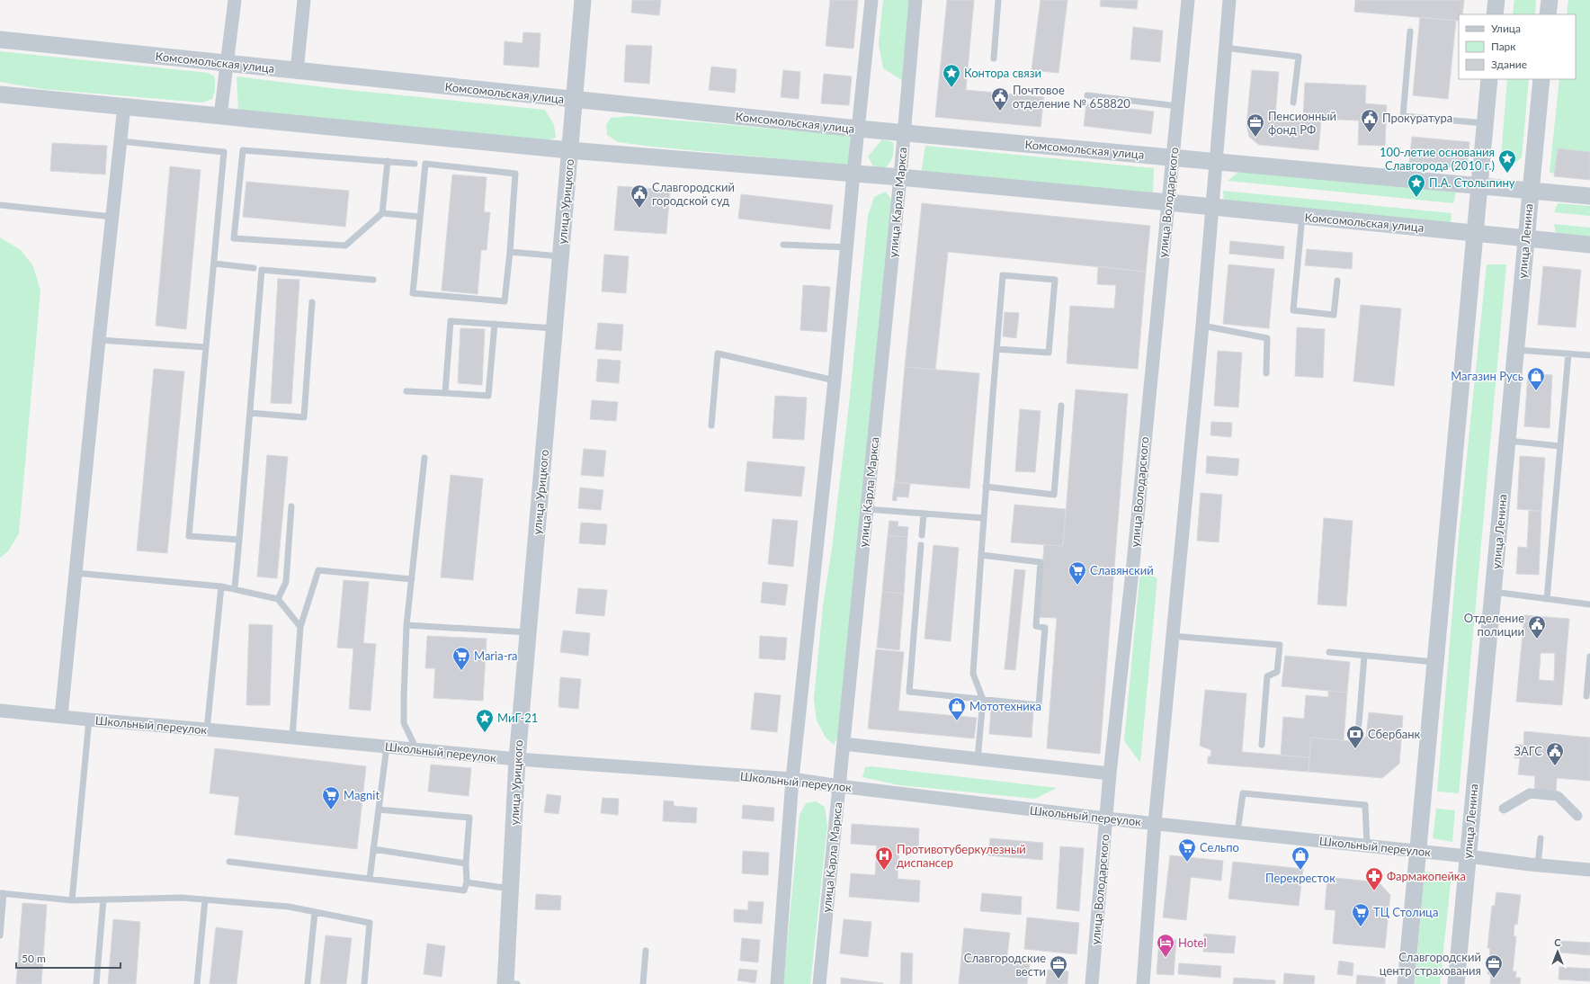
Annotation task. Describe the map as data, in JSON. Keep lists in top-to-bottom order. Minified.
{"streets":{"street":["Комсомольская улица","улица Урицкого","улица Карла Маркса","улица Володарского","улица Ленина","Школьный переулок"]},"crossings":[["Комсомольская улица","улица Урицкого"],["Комсомольская улица","улица Карла Маркса"],["Комсомольская улица","улица Володарского"],["Комсомольская улица","улица Ленина"],["улица Урицкого","Школьный переулок"],["улица Карла Маркса","Школьный переулок"],["улица Володарского","Школьный переулок"],["улица Ленина","Школьный переулок"]],"places":{"place":["Контора связи","100-летие основания Славгорода (2010 г.)","П.А. Столыпину","МиГ-21"],"public building":["Почтовое отделение № 658820","Прокуратура","Славгородский городской суд","Отделение полиции","ЗАГС"],"office":["Пенсионный фонд РФ","Славгородский центр страхования","Славгородские вести"],"shop":["Магазин Русь","Мототехника","Перекресток"],"supermarket":["Славянский","Maria-ra","Magnit","Сельпо","ТЦ Столица"],"bank":["Сбербанк"],"hospital":["Противотуберкулезный диспансер"],"pharmacy":["Фармакопейка"],"hotel":["Hotel"]},"legend":["Улица","Парк","Здание"],"scale_bar":"50 m","north":"top"}
